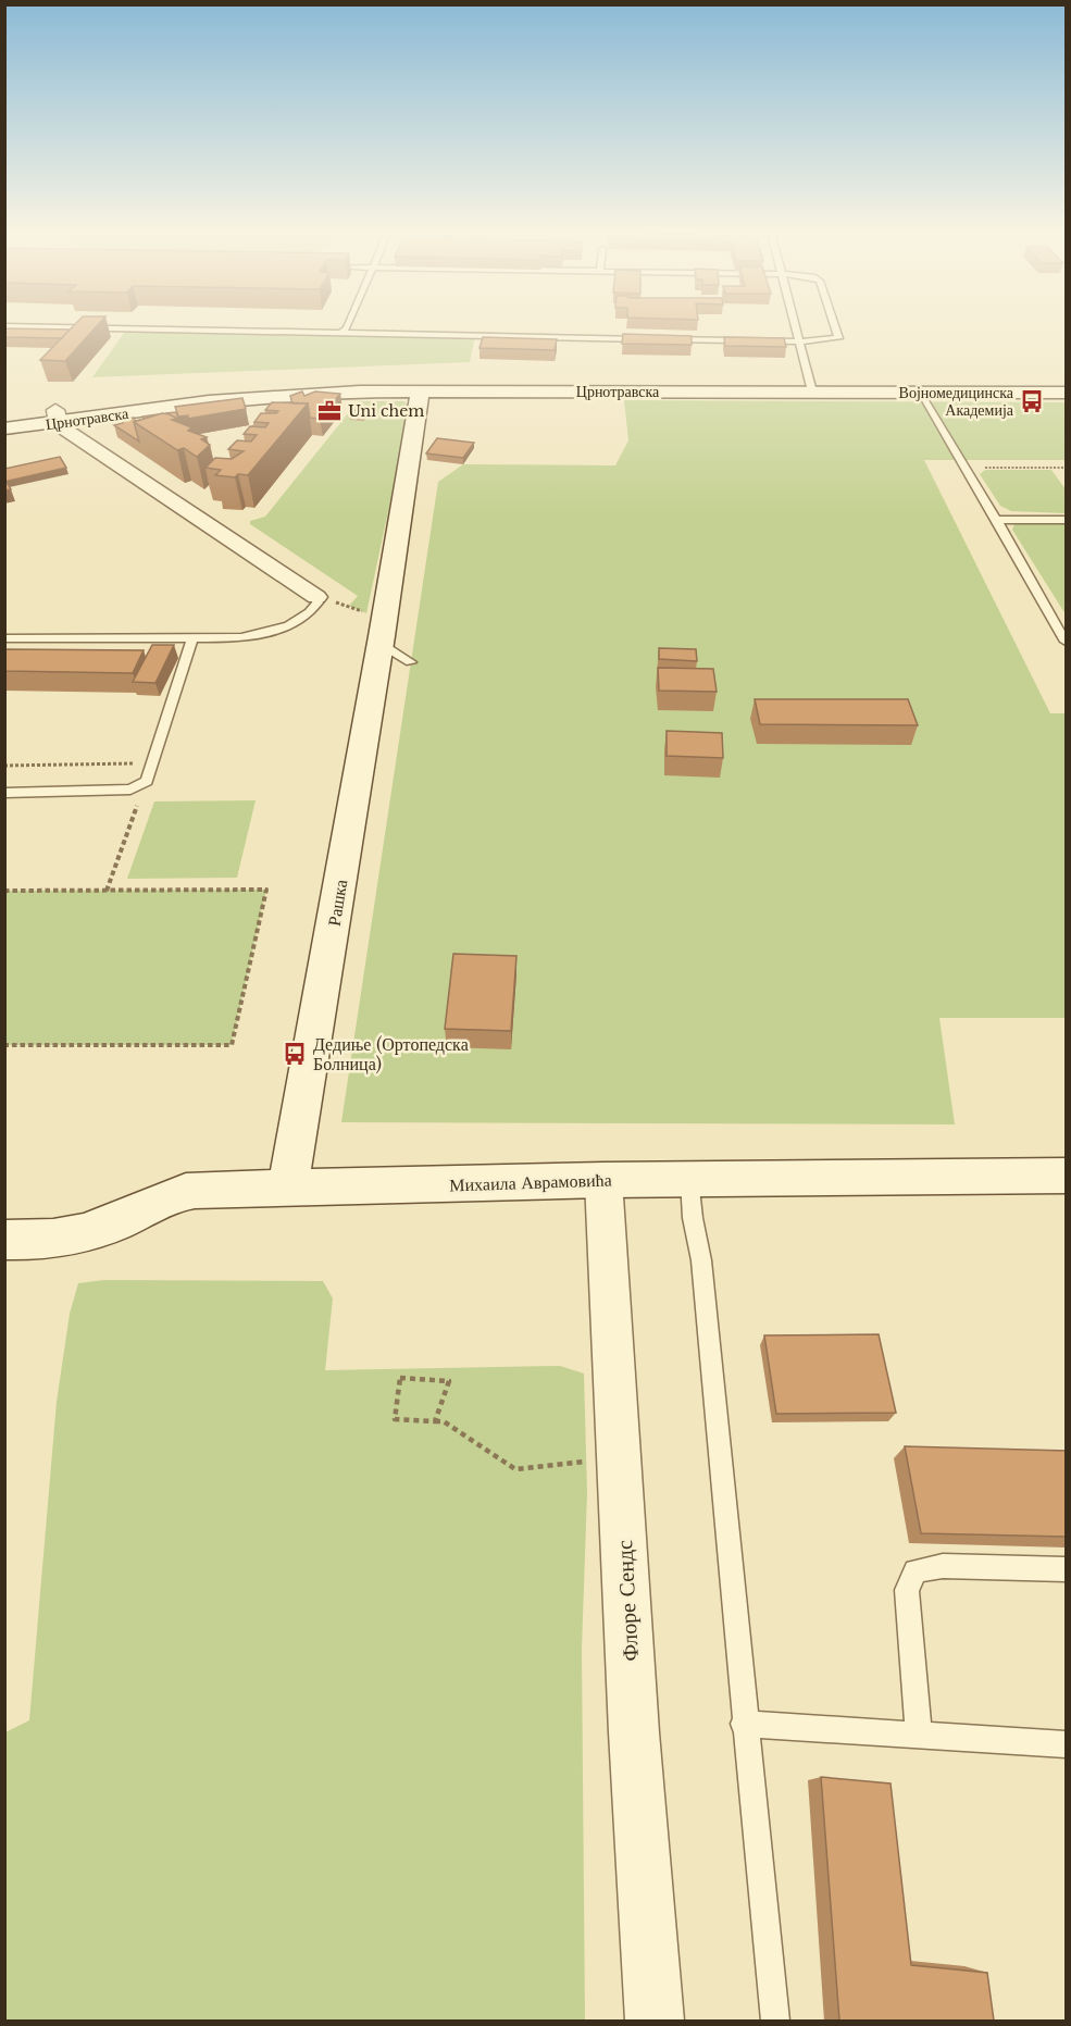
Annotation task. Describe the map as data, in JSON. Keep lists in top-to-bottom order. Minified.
{"streets":{"street":["Црнотравска","Рашка","Михаила Аврамовића","Флоре Сендс"]},"crossings":[["Црнотравска","Рашка"],["Рашка","Михаила Аврамовића"],["Михаила Аврамовића","Флоре Сендс"]],"places":{"bus stop":["Војномедицинска Академија","Дедиње (Ортопедска Болница)"],"office":["Uni chem"]}}
